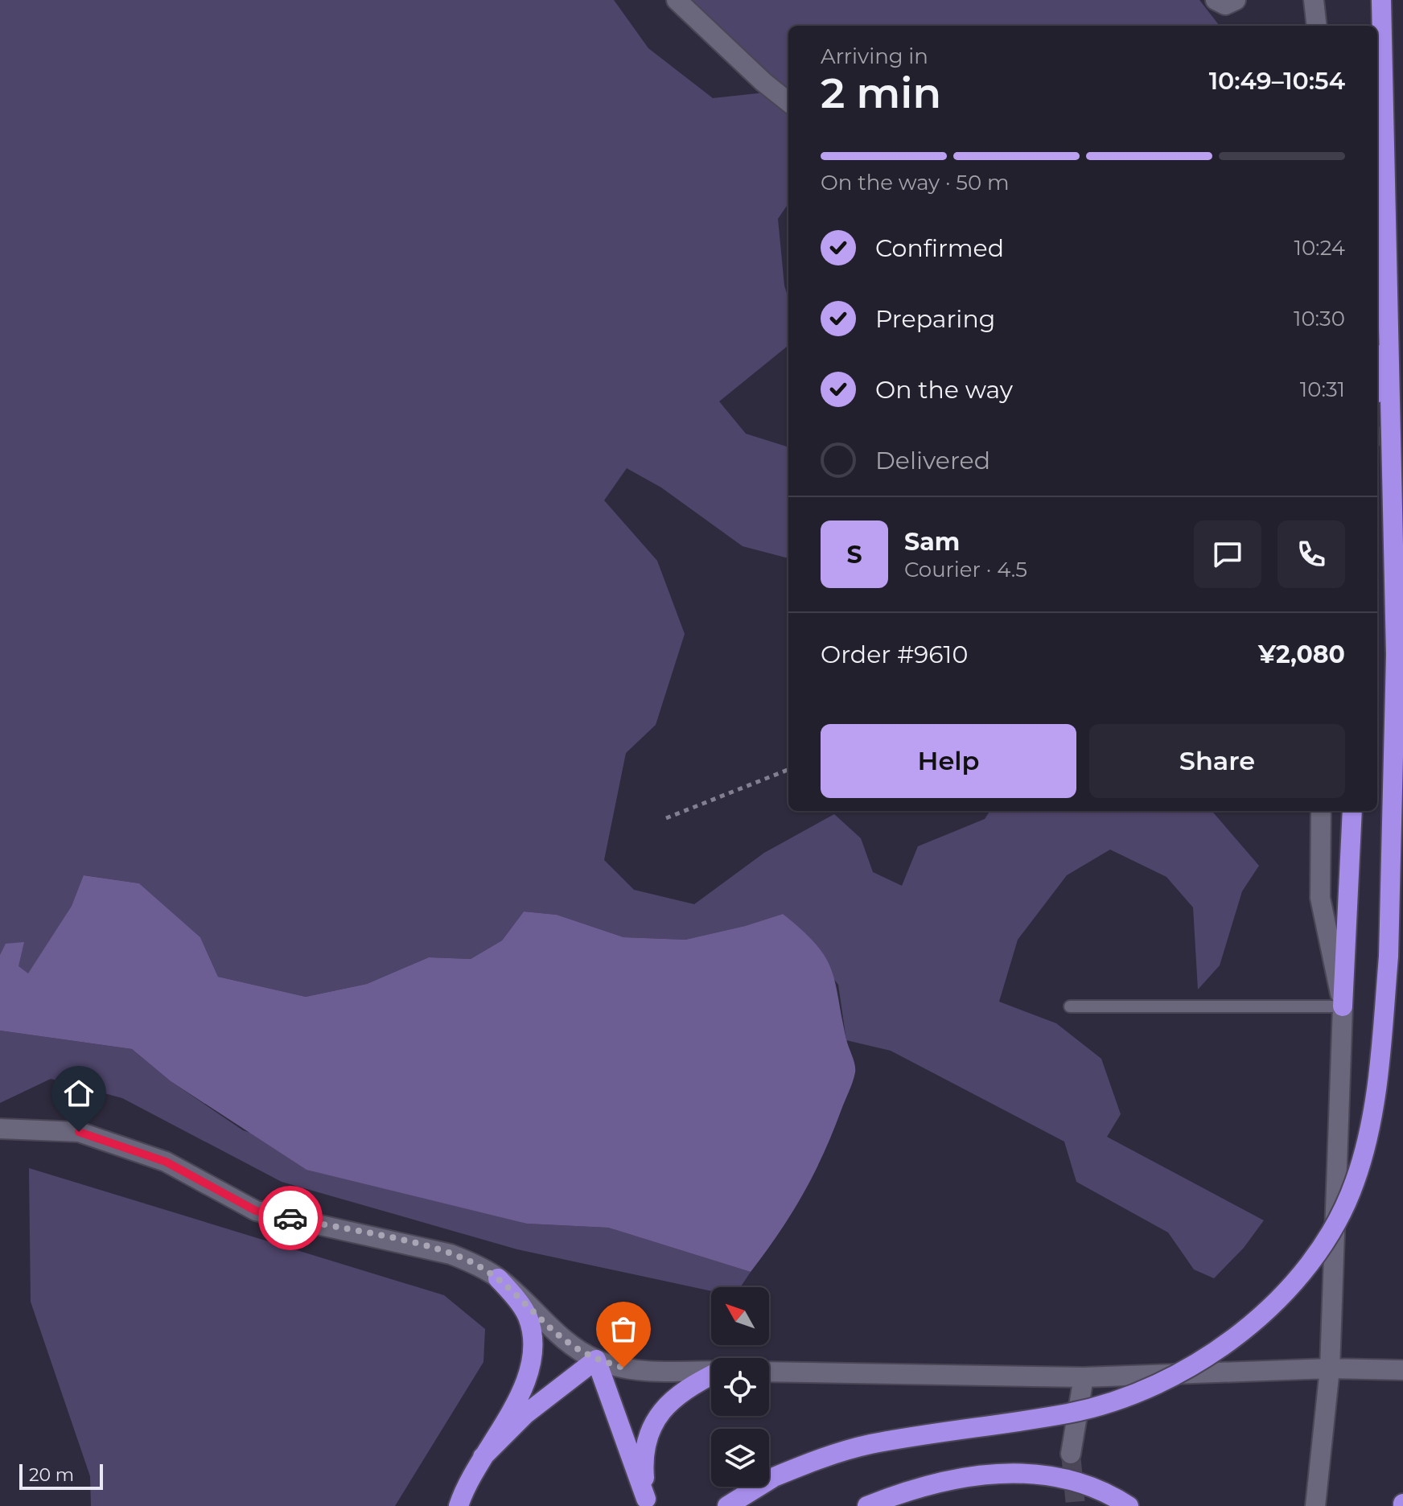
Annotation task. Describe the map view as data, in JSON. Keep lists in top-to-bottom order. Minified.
{"scale_bar":"20 m","north":"top left","page":{"heading":["2 min","Arriving in","10:49–10:54"],"panel":["Sam","Courier · 4.5","Order #9610","¥2,080"],"bar":"On the way · 50 m","list":[["Confirmed","10:24"],["Preparing","10:30"],["On the way","10:31"],"Delivered"],"round":"S","buttons":["Help","Share"],"scale":"20 m"}}
